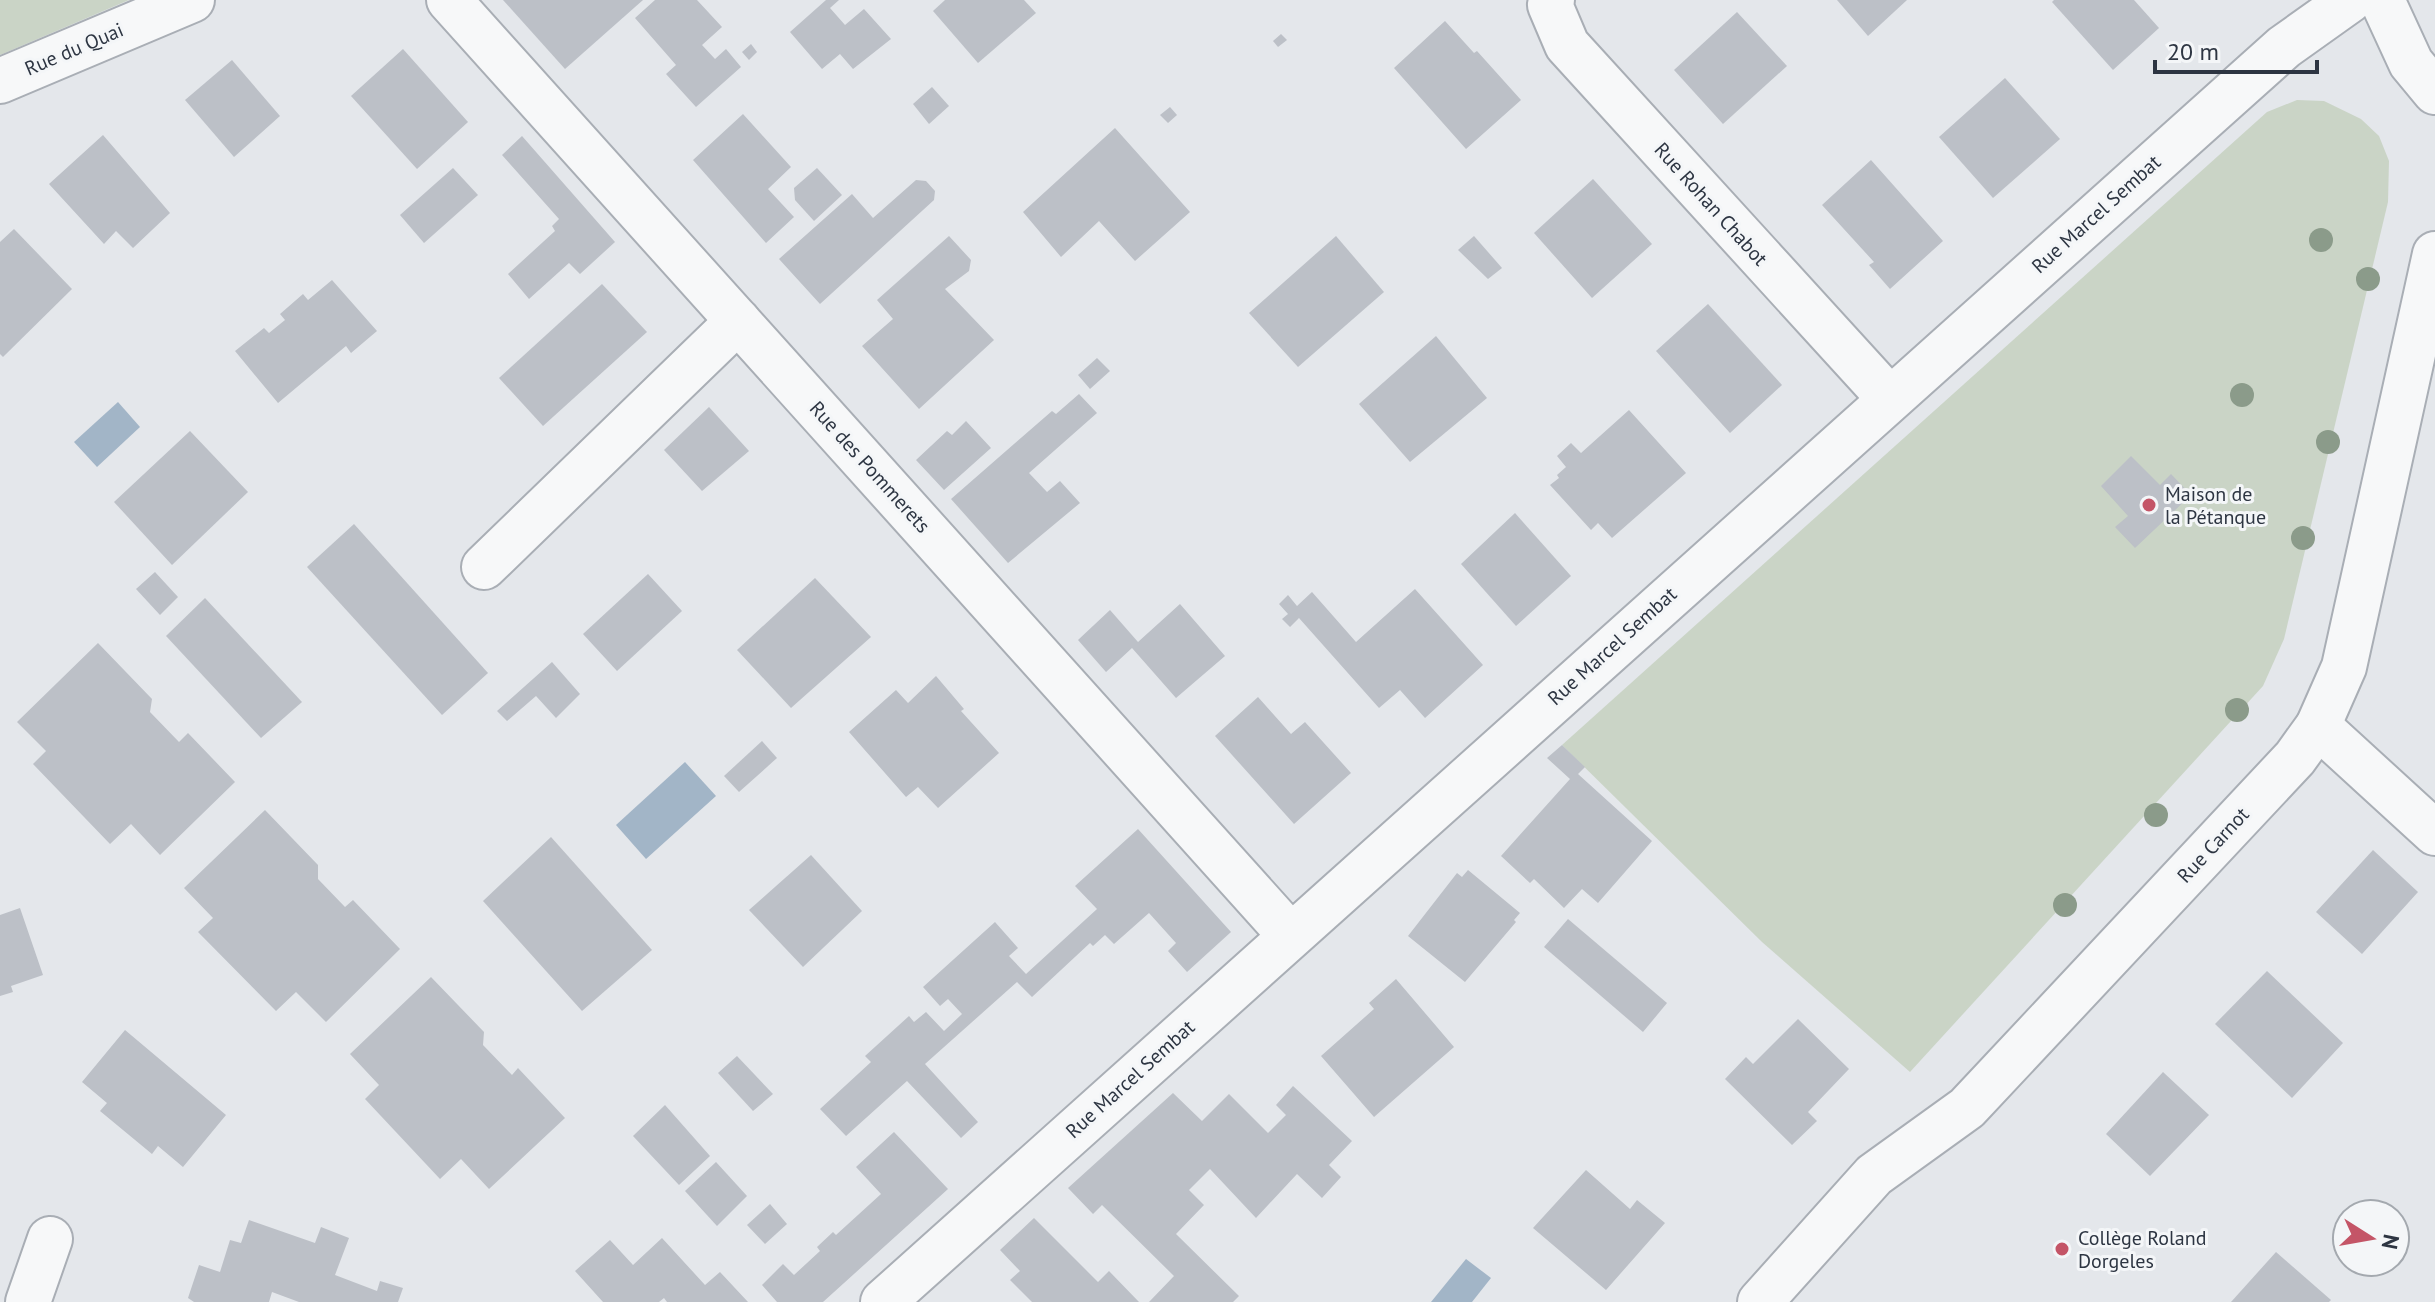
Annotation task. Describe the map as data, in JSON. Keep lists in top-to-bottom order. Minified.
{"streets":{"street":["Rue du Quai","Rue Rohan Chabot","Rue Marcel Sembat","Rue des Pommerets","Rue Carnot"]},"crossings":[["Rue Rohan Chabot","Rue Marcel Sembat"],["Rue Marcel Sembat","Rue des Pommerets"]],"places":["Maison de la Pétanque","Collège Roland Dorgeles"],"scale_bar":"20 m","north":"right"}
